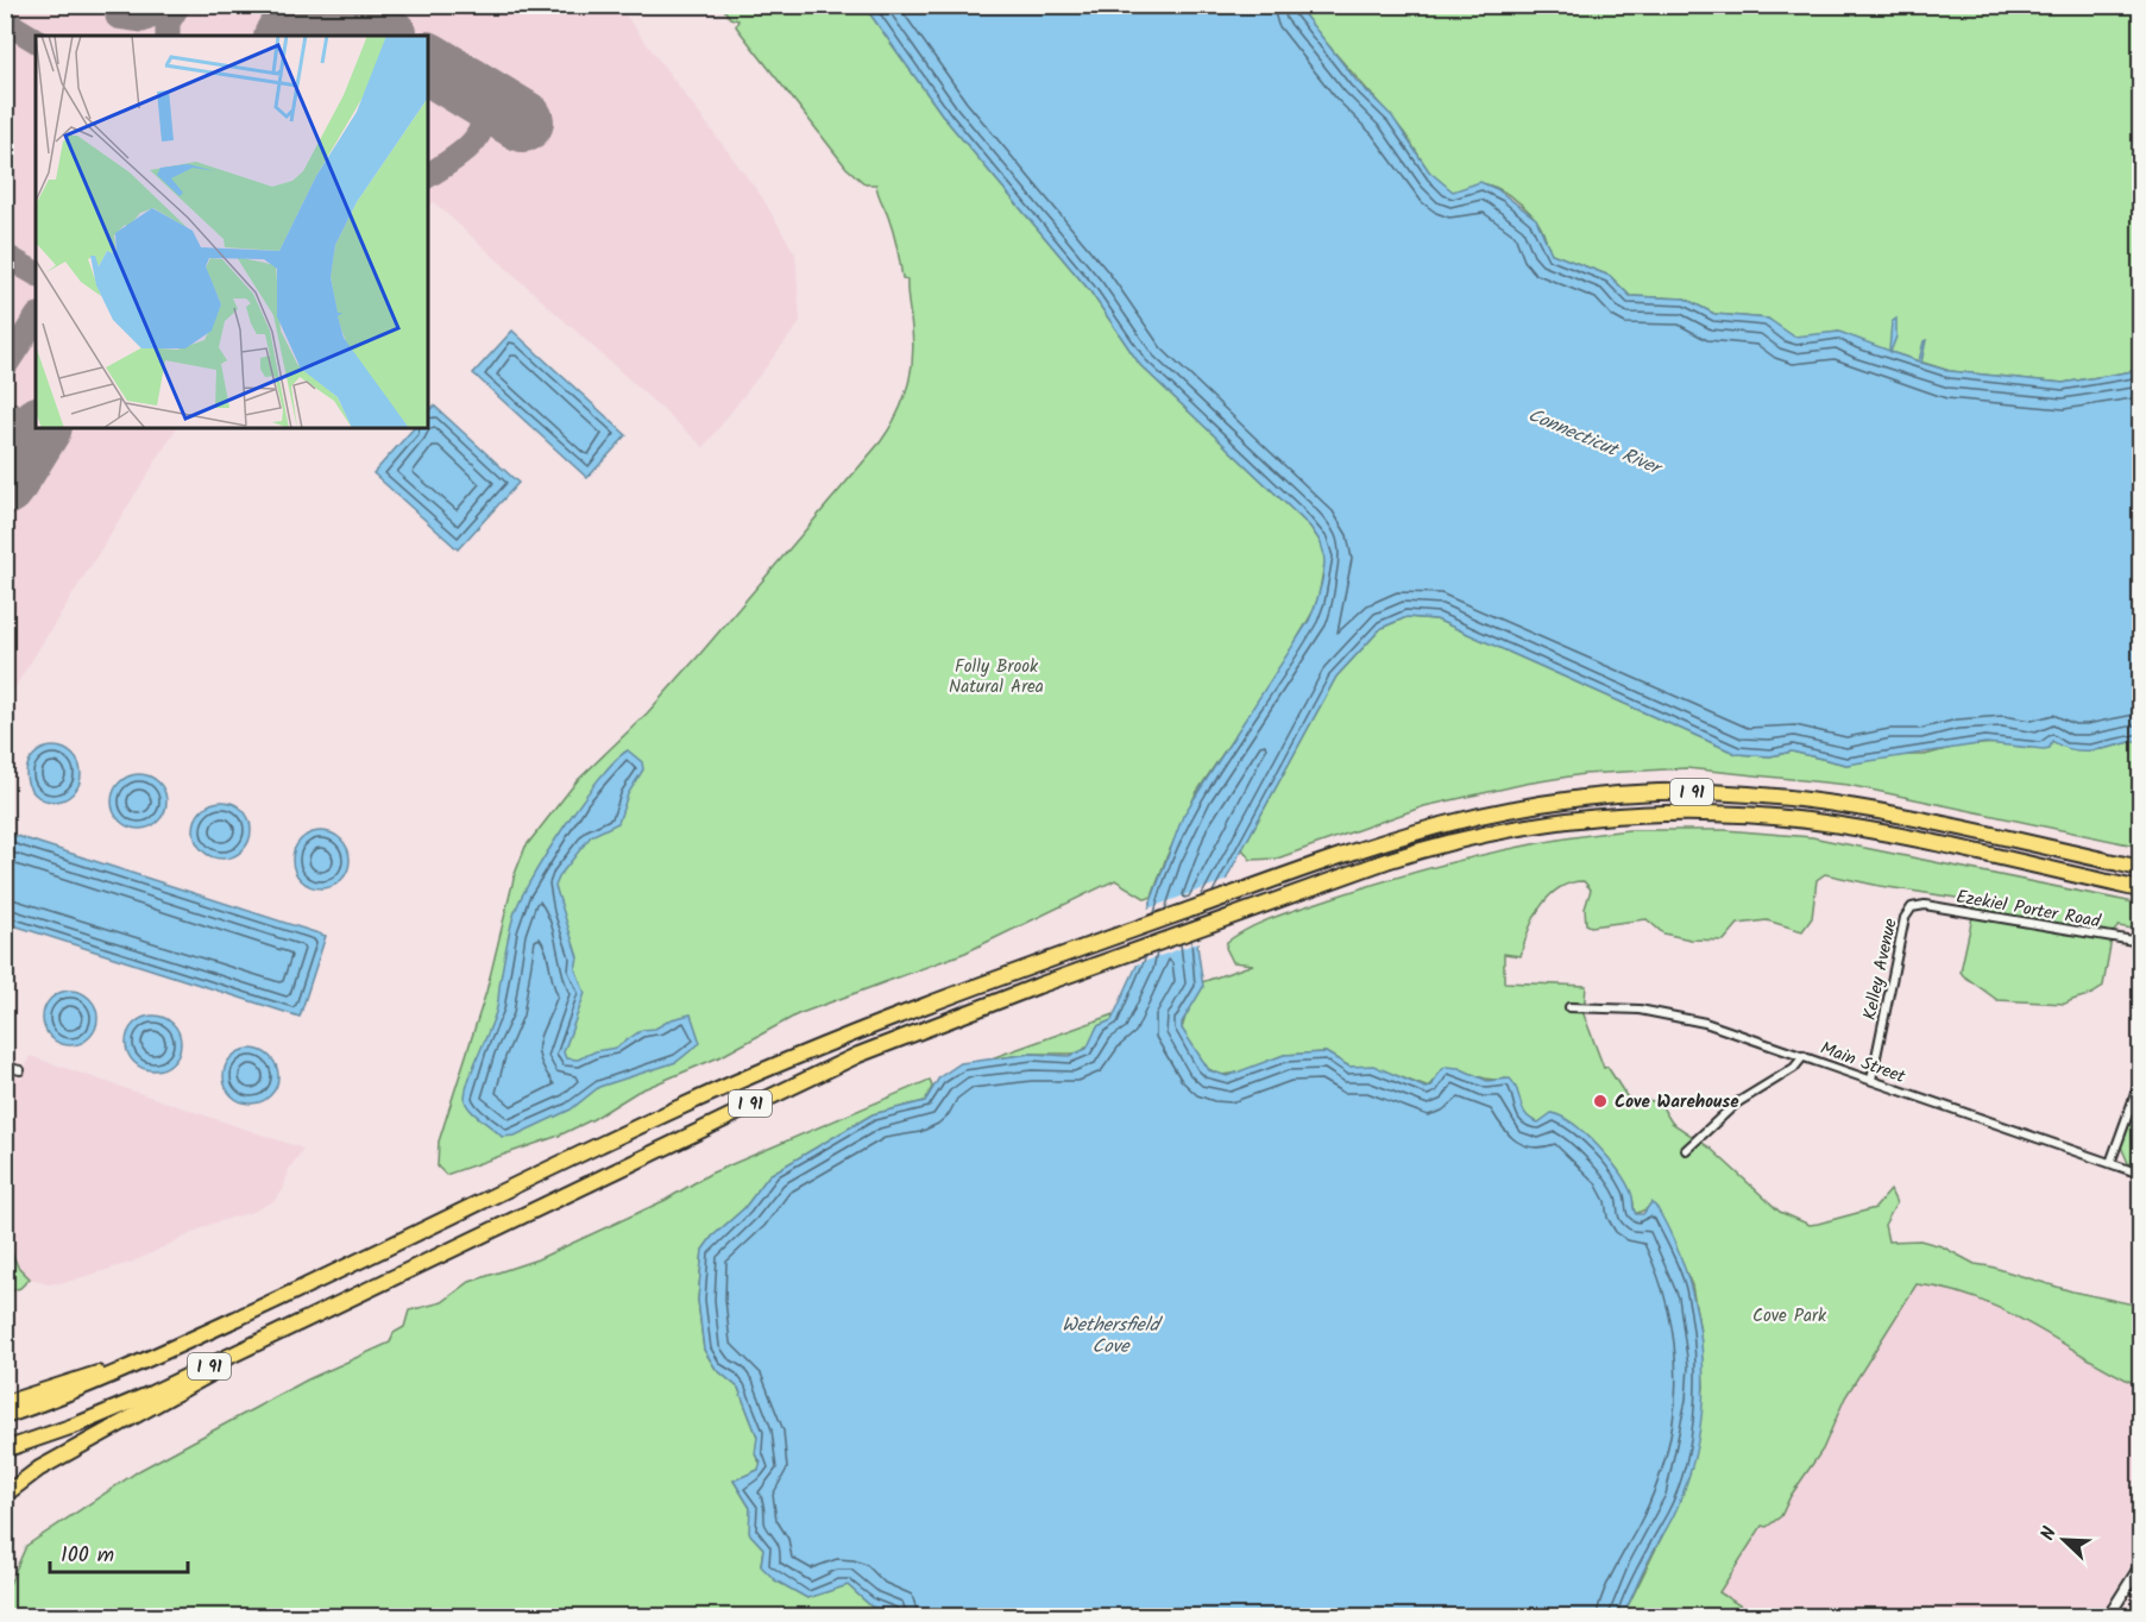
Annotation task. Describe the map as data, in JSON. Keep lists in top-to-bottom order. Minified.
{"streets":{"highway":["I 91"],"street":["Ezekiel Porter Road","Kelley Avenue","Main Street"]},"crossings":[["Ezekiel Porter Road","Kelley Avenue"],["Kelley Avenue","Main Street"]],"water":["Connecticut River","Wethersfield Cove"],"parks":["Folly Brook Natural Area","Cove Park"],"places":["Cove Warehouse"],"scale_bar":"100 m","north":"top left"}
